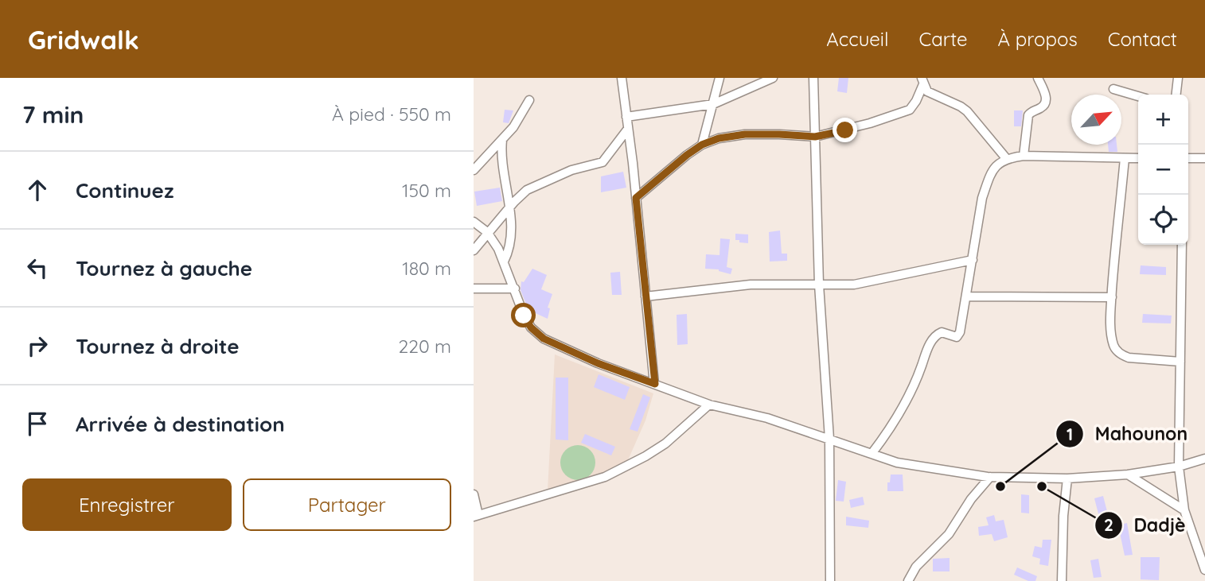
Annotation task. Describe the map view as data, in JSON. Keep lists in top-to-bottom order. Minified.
{"places":["Mahounon","Dadjè"],"north":"top right","page":{"header":"Gridwalk","nav":["Accueil","Carte","À propos","Contact"],"heading":["7 min","À pied · 550 m"],"map_buttons":["+","−"],"list":[["Continuez","150 m"],["Tournez à gauche","180 m"],["Tournez à droite","220 m"],"Arrivée à destination"],"buttons":["Enregistrer","Partager"]}}
